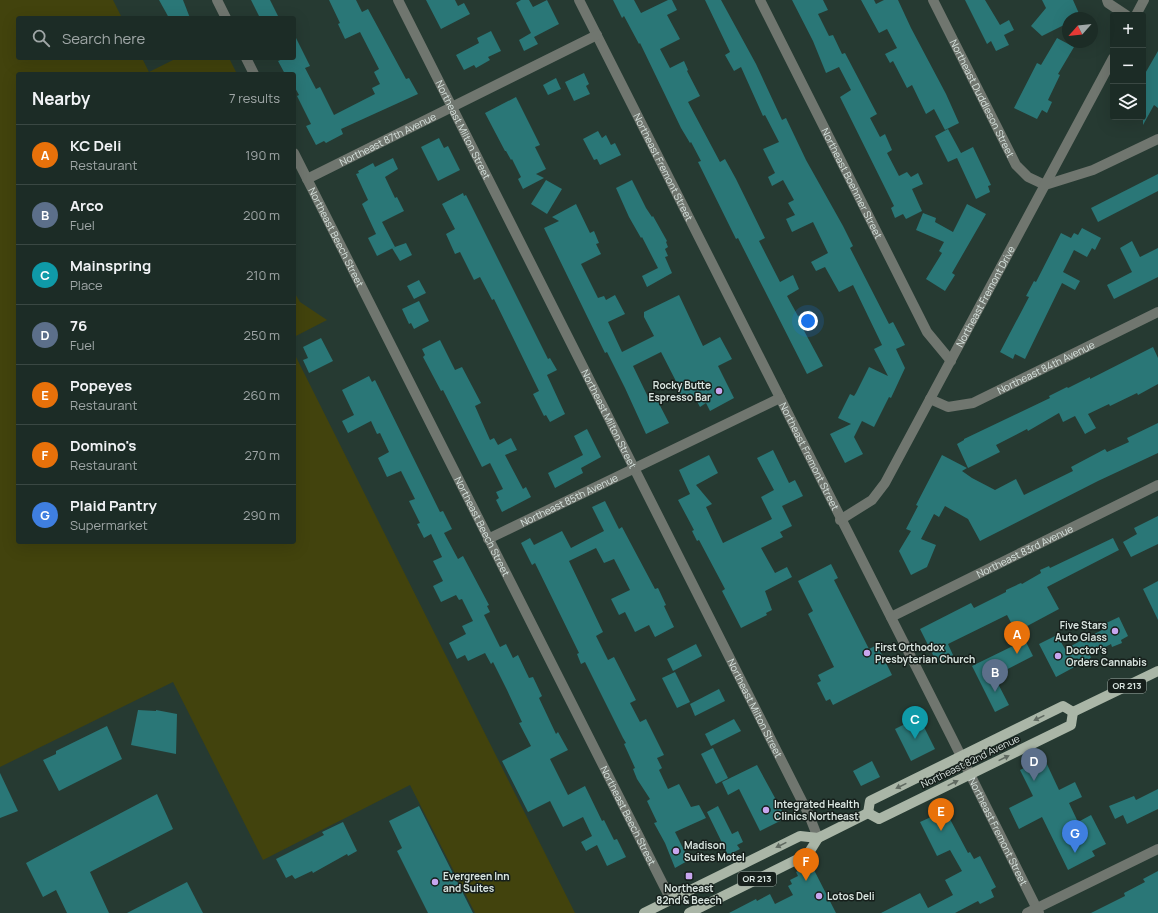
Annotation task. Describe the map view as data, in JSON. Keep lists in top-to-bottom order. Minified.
{"streets":{"main road":["OR 213","Northeast 82nd Avenue"],"street":["Northeast Duddleson Street","Northeast Milton Street","Northeast 87th Avenue","Northeast Fremont Street","Northeast Boehmer Street","Northeast Beech Street","Northeast Fremont Drive","Northeast 84th Avenue","Northeast 85th Avenue","Northeast 83rd Avenue"]},"crossings":[["Northeast Duddleson Street","Northeast Fremont Drive"],["Northeast Milton Street","Northeast 87th Avenue"],["Northeast Milton Street","Northeast 85th Avenue"],["Northeast Milton Street","OR 213"],["Northeast 87th Avenue","Northeast Fremont Street"],["Northeast 87th Avenue","Northeast Beech Street"],["Northeast Fremont Street","Northeast Fremont Drive"],["Northeast Fremont Street","Northeast 85th Avenue"],["Northeast Fremont Street","Northeast 83rd Avenue"],["Northeast Fremont Street","Northeast 82nd Avenue"],["Northeast Boehmer Street","Northeast Fremont Drive"],["Northeast Beech Street","Northeast 85th Avenue"],["Northeast Beech Street","OR 213"],["Northeast Fremont Drive","Northeast 84th Avenue"],["OR 213","Northeast 82nd Avenue"]],"places":{"other":["Rocky Butte Espresso Bar","Five Stars Auto Glass","First Orthodox Presbyterian Church","Doctor’s Orders Cannabis","Integrated Health Clinics Northeast","Madison Suites Motel","Evergreen Inn and Suites","Lotos Deli"],"transit":["Northeast 82nd & Beech"]},"north":"bottom left","page":{"map_buttons":["+","−"],"search":"Search here","heading":["Nearby","7 results"],"list":[{"mark":"A","name":"KC Deli","note":"Restaurant","value":"190 m"},{"mark":"B","name":"Arco","note":"Fuel","value":"200 m"},{"mark":"C","name":"Mainspring","note":"Place","value":"210 m"},{"mark":"D","name":"76","note":"Fuel","value":"250 m"},{"mark":"E","name":"Popeyes","note":"Restaurant","value":"260 m"},{"mark":"F","name":"Domino's","note":"Restaurant","value":"270 m"},{"mark":"G","name":"Plaid Pantry","note":"Supermarket","value":"290 m"}],"pins":["A","B","C","D","E","G","F"]}}
